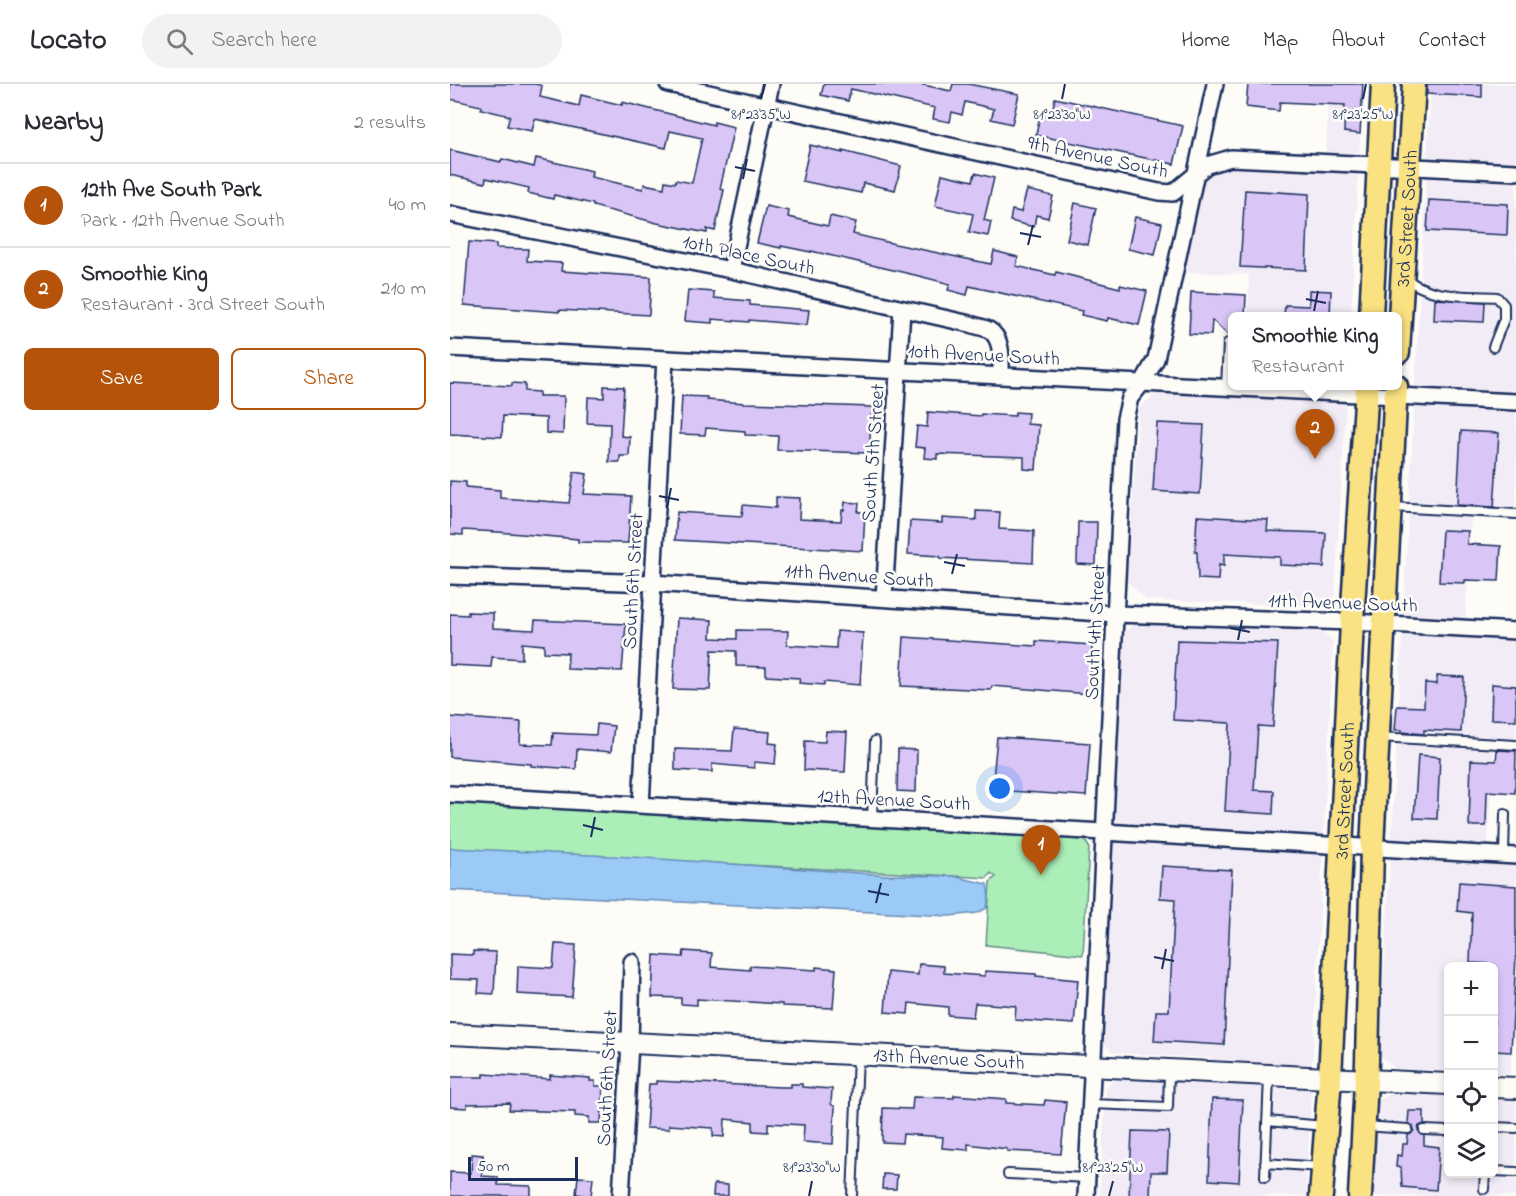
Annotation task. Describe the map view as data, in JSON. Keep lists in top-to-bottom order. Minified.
{"streets":{"main road":["3rd Street South"],"street":["9th Avenue South","10th Place South","10th Avenue South","South 5th Street","11th Avenue South","South 6th Street","South 4th Street","12th Avenue South","13th Avenue South"]},"crossings":[["9th Avenue South","3rd Street South"],["9th Avenue South","South 4th Street"],["3rd Street South","10th Avenue South"],["3rd Street South","11th Avenue South"],["3rd Street South","12th Avenue South"],["3rd Street South","13th Avenue South"],["10th Place South","10th Avenue South"],["10th Place South","South 5th Street"],["10th Avenue South","South 5th Street"],["10th Avenue South","South 6th Street"],["10th Avenue South","South 4th Street"],["South 5th Street","11th Avenue South"],["11th Avenue South","South 6th Street"],["11th Avenue South","South 4th Street"],["South 6th Street","12th Avenue South"],["South 6th Street","13th Avenue South"],["South 4th Street","12th Avenue South"],["South 4th Street","13th Avenue South"]],"scale_bar":"50 m","page":{"header":"Locato","search":"Search here","nav":["Home","Map","About","Contact"],"heading":["Nearby","2 results"],"list":[{"mark":"1","name":"12th Ave South Park","note":"Park · 12th Avenue South","value":"40 m"},{"mark":"2","name":"Smoothie King","note":"Restaurant · 3rd Street South","value":"210 m"}],"popup":["Smoothie King","Restaurant"],"buttons":["Save","Share"],"pins":["2","1"],"map_buttons":["+","−"],"scale":"50 m"},"coordinates":["81°23'35\"W","81°23'30\"W","81°23'25\"W"]}
